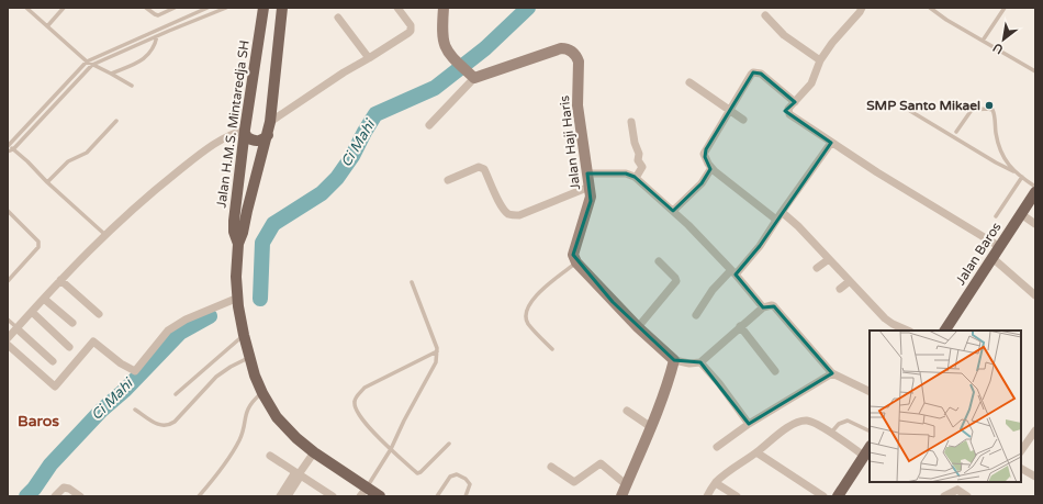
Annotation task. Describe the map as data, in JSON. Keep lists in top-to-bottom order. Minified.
{"streets":{"main road":["Jalan H.M.S. Mintaredja SH","Jalan Baros"],"street":["Jalan Haji Haris"]},"districts":["Baros"],"water":["Ci Mahi"],"places":["SMP Santo Mikael"],"north":"bottom left"}
